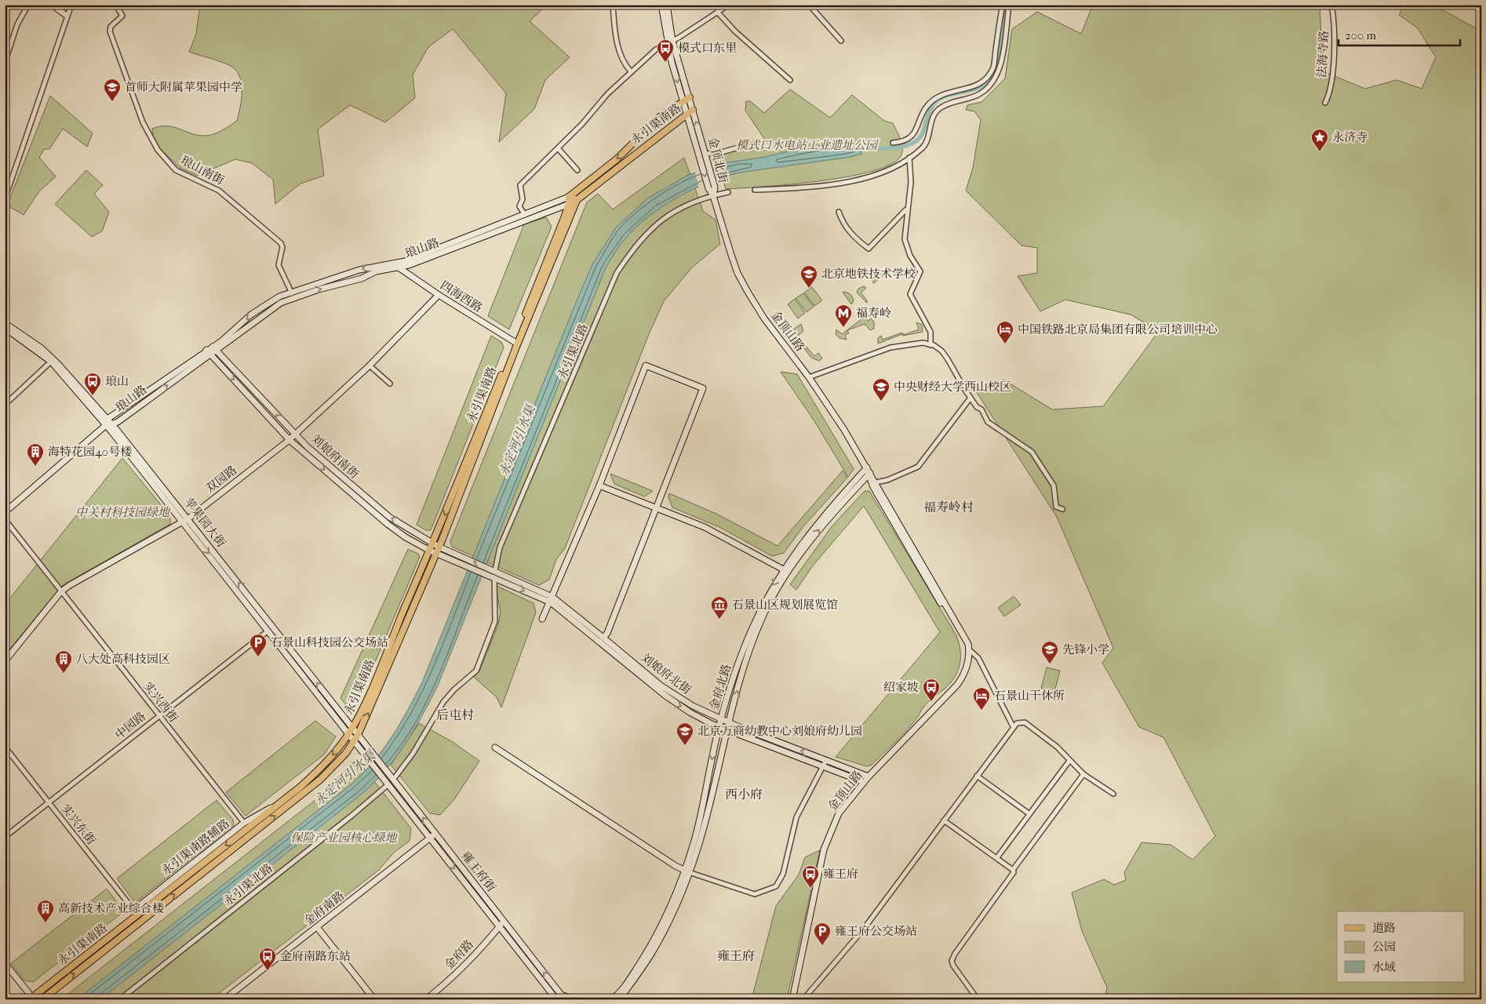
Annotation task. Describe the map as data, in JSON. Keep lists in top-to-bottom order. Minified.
{"streets":{"main road":["永引渠南路","金顶北街","琅山路","四海西路","金顶山路","刘娘府南街","双园路","苹果园大街","刘娘府北街","金府北路","永引渠南路辅路","雍王府街","金府南路","金府路"],"street":["法海寺路","琅山南街","永引渠北路","实兴西街","中园路","实兴东街"]},"crossings":[["永引渠南路","金顶北街"],["永引渠南路","琅山路"],["永引渠南路","四海西路"],["永引渠南路","刘娘府南街"],["永引渠南路","苹果园大街"],["永引渠南路","实兴东街"],["永引渠南路","永引渠南路辅路"],["金顶北街","金顶山路"],["金顶北街","永引渠北路"],["琅山南街","琅山路"],["琅山路","四海西路"],["琅山路","刘娘府南街"],["琅山路","苹果园大街"],["四海西路","双园路"],["金顶山路","永引渠北路"],["金顶山路","刘娘府北街"],["金顶山路","金府北路"],["永引渠北路","刘娘府北街"],["永引渠北路","雍王府街"],["刘娘府南街","双园路"],["双园路","苹果园大街"],["双园路","实兴西街"],["苹果园大街","中园路"],["苹果园大街","雍王府街"],["刘娘府北街","金府北路"],["实兴西街","中园路"],["实兴西街","永引渠南路辅路"],["中园路","实兴东街"],["实兴东街","永引渠南路辅路"],["雍王府街","金府南路"],["雍王府街","金府路"]],"districts":["福寿岭村","后屯村","西小府","雍王府"],"water":["永定河引水渠"],"parks":["模式口水电站工业遗址公园","中关村科技园绿地","保险产业园核心绿地"],"places":{"bus stop":["模式口东里","琅山","绍家坡","雍王府","金府南路东站"],"school or university":["首师大附属苹果园中学","北京地铁技术学校","中央财经大学西山校区","先锋小学","北京万商幼教中心刘娘府幼儿园"],"place":["永济寺"],"metro station":["福寿岭"],"hotel":["中国铁路北京局集团有限公司培训中心","石景山干休所"],"building":["海特花园40号楼","八大处高科技园区","高新技术产业综合楼"],"museum":["石景山区规划展览馆"],"parking":["石景山科技园公交场站","雍王府公交场站"]},"legend":["道路","公园","水域"],"scale_bar":"200 m"}
